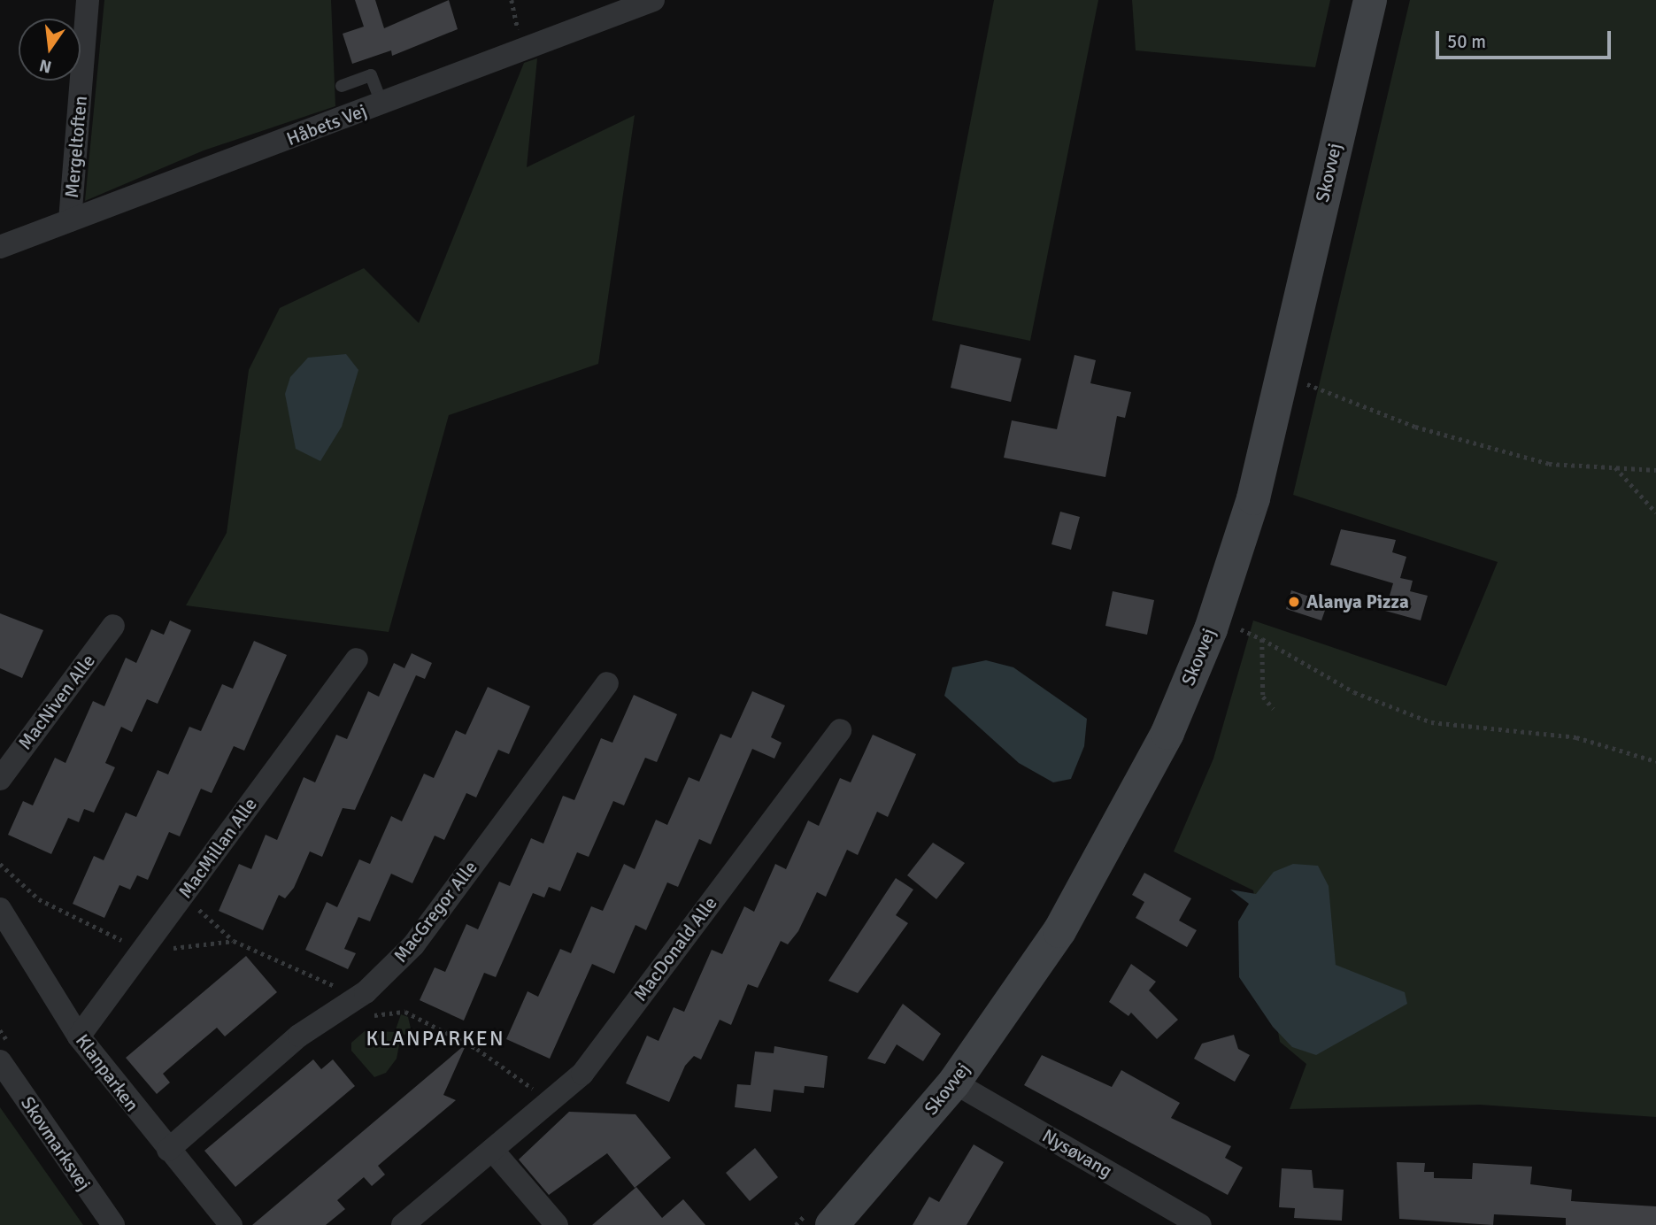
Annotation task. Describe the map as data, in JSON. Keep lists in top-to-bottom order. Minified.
{"streets":{"street":["Håbets Vej","Mergeltoften","Skovvej","MacNiven Alle","MacMillan Alle","MacGregor Alle","MacDonald Alle","Klanparken","Skovmarksvej","Nysøvang"]},"crossings":[["Håbets Vej","Mergeltoften"],["Skovvej","Nysøvang"],["MacMillan Alle","Klanparken"],["MacGregor Alle","Klanparken"]],"districts":["KLANPARKEN"],"places":["Alanya Pizza"],"scale_bar":"50 m","north":"bottom"}
